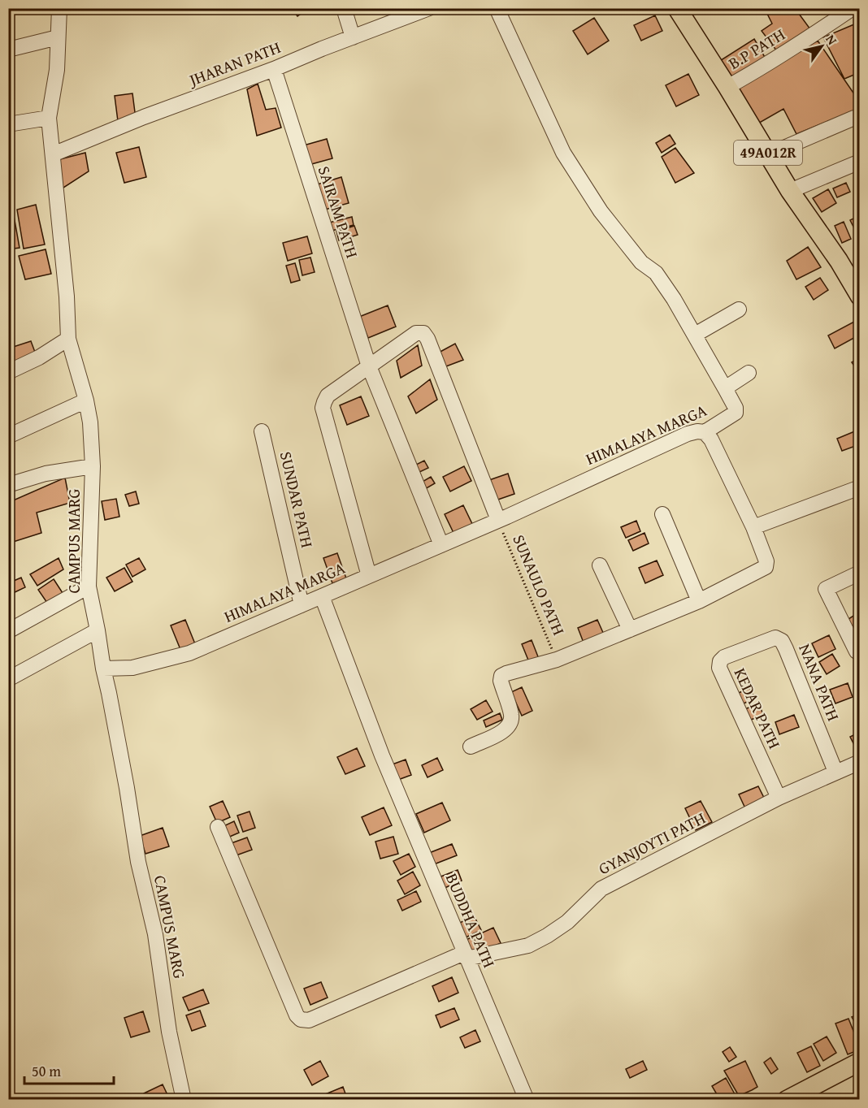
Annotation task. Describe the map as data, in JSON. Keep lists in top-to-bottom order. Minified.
{"streets":{"main road":["49A012R"],"street":["B.P PATH","JHARAN PATH","SAIRAM PATH","HIMALAYA MARGA","SUNDAR PATH","CAMPUS MARG","NANA PATH","KEDAR PATH","GYANJOYTI PATH","BUDDHA PATH"],"path":["SUNAULO PATH"]},"crossings":[["B.P PATH","49A012R"],["JHARAN PATH","SAIRAM PATH"],["JHARAN PATH","CAMPUS MARG"],["SAIRAM PATH","HIMALAYA MARGA"],["HIMALAYA MARGA","SUNDAR PATH"],["HIMALAYA MARGA","CAMPUS MARG"],["HIMALAYA MARGA","SUNAULO PATH"],["HIMALAYA MARGA","BUDDHA PATH"],["NANA PATH","KEDAR PATH"],["NANA PATH","GYANJOYTI PATH"],["KEDAR PATH","GYANJOYTI PATH"],["GYANJOYTI PATH","BUDDHA PATH"]],"scale_bar":"50 m","north":"top right"}
